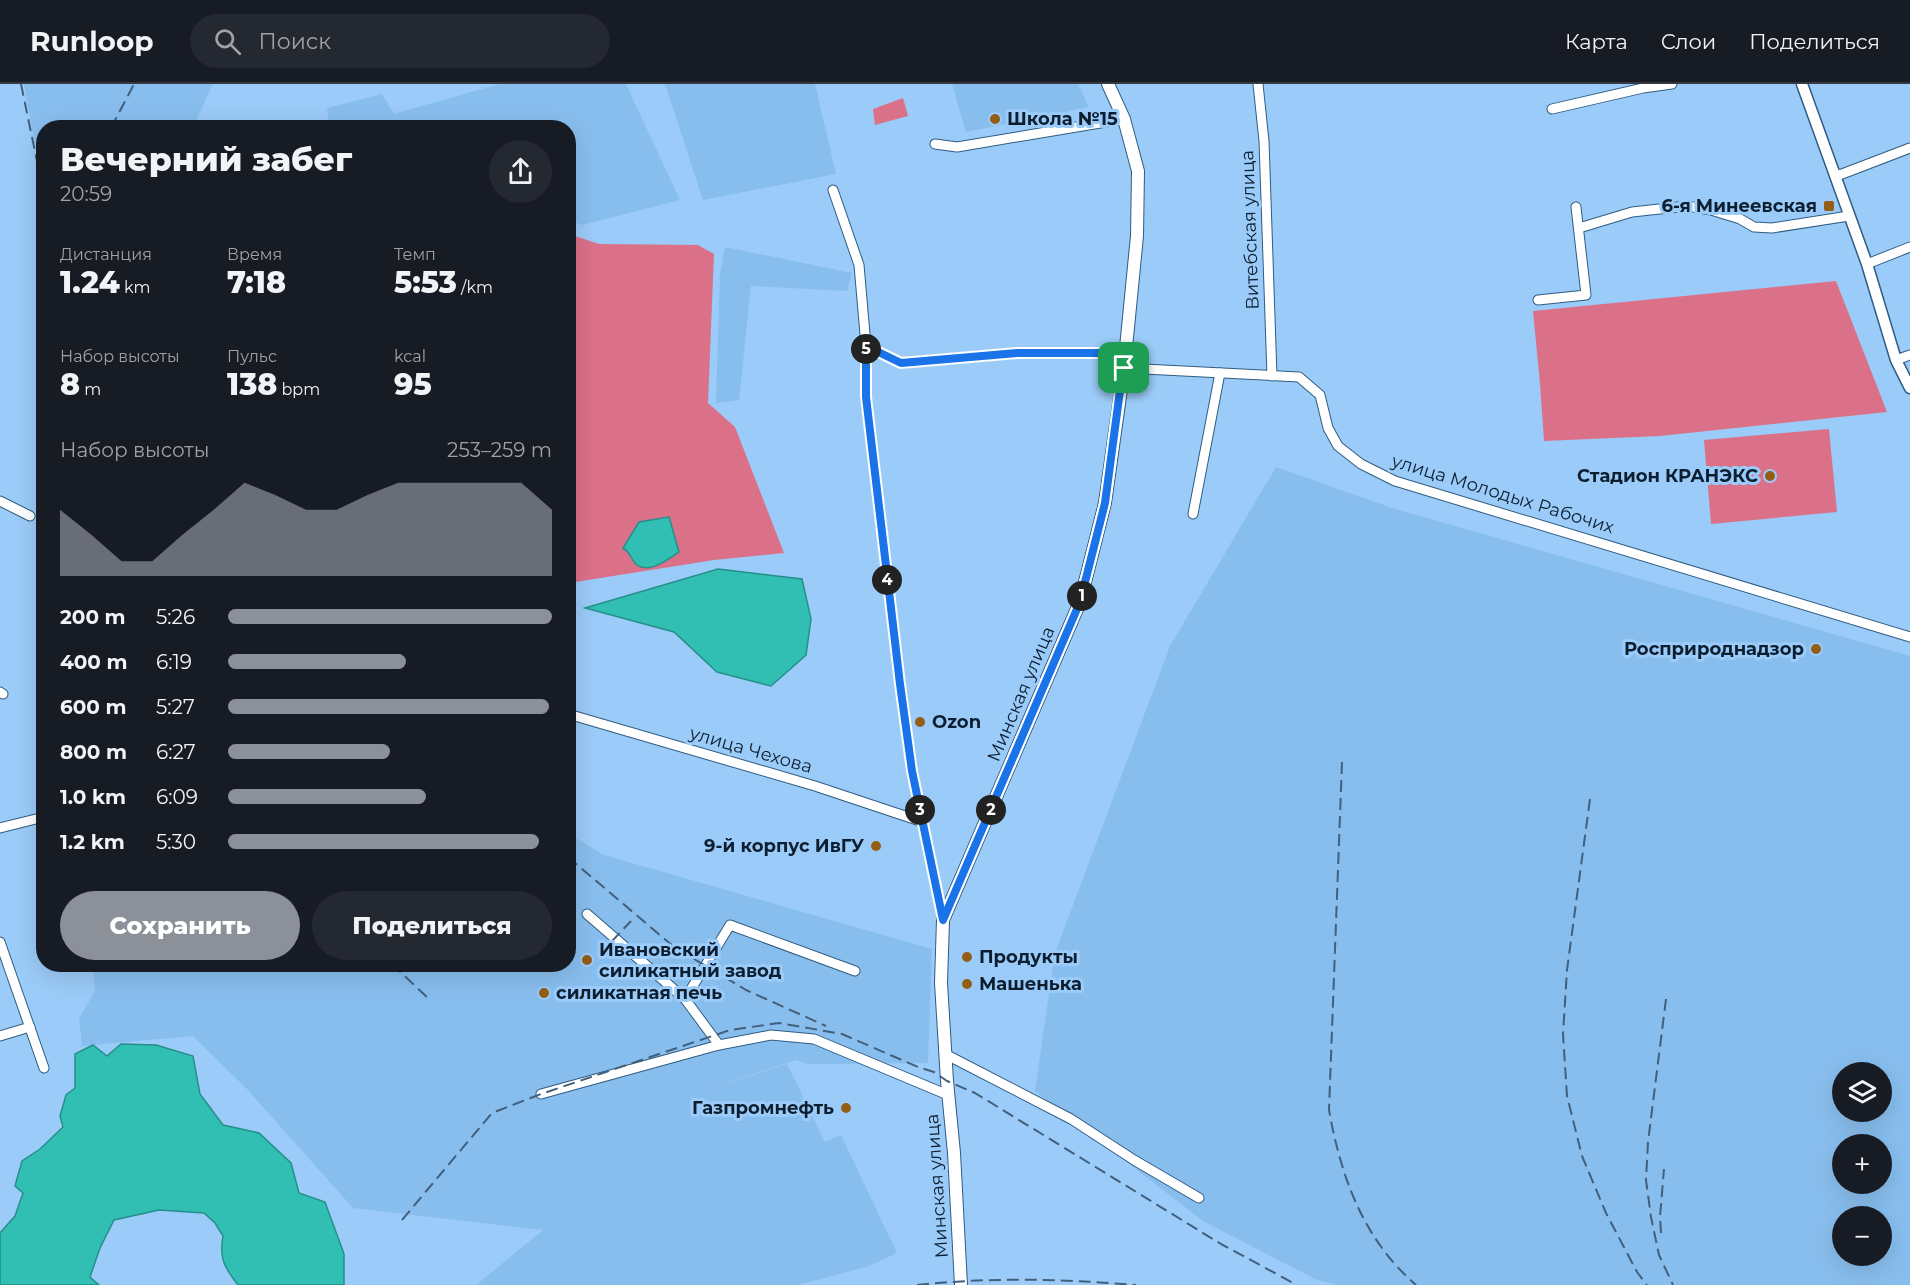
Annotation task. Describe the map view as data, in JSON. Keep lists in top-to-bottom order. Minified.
{"streets":{"main road":["Минская улица"],"street":["Витебская улица","улица Молодых Рабочих","улица Чехова"]},"crossings":[["Витебская улица","улица Молодых Рабочих"],["улица Молодых Рабочих","Минская улица"]],"places":{"other":["Школа №15","Стадион КРАНЭКС","Росприроднадзор","Ozon","9-й корпус ИвГУ","Продукты","Ивановский силикатный завод","Машенька","силикатная печь","Газпромнефть"],"transit":["6-я Минеевская"]},"page":{"header":"Runloop","search":"Поиск","nav":["Карта","Слои","Поделиться"],"heading":["Вечерний забег","20:59"],"stats":[["Дистанция","1.24 km"],["Время","7:18"],["Темп","5:53 /km"],["Набор высоты","8 m"],["Пульс","138 bpm"],["kcal","95"]],"pins":["5","4","1","2","3"],"chart":["Набор высоты","253–259 m"],"list":[{"name":"200 m","note":"5:26"},{"name":"400 m","note":"6:19"},{"name":"600 m","note":"5:27"},{"name":"800 m","note":"6:27"},{"name":"1.0 km","note":"6:09"},{"name":"1.2 km","note":"5:30"}],"buttons":["Сохранить","Поделиться"],"map_buttons":["+","−"]}}
